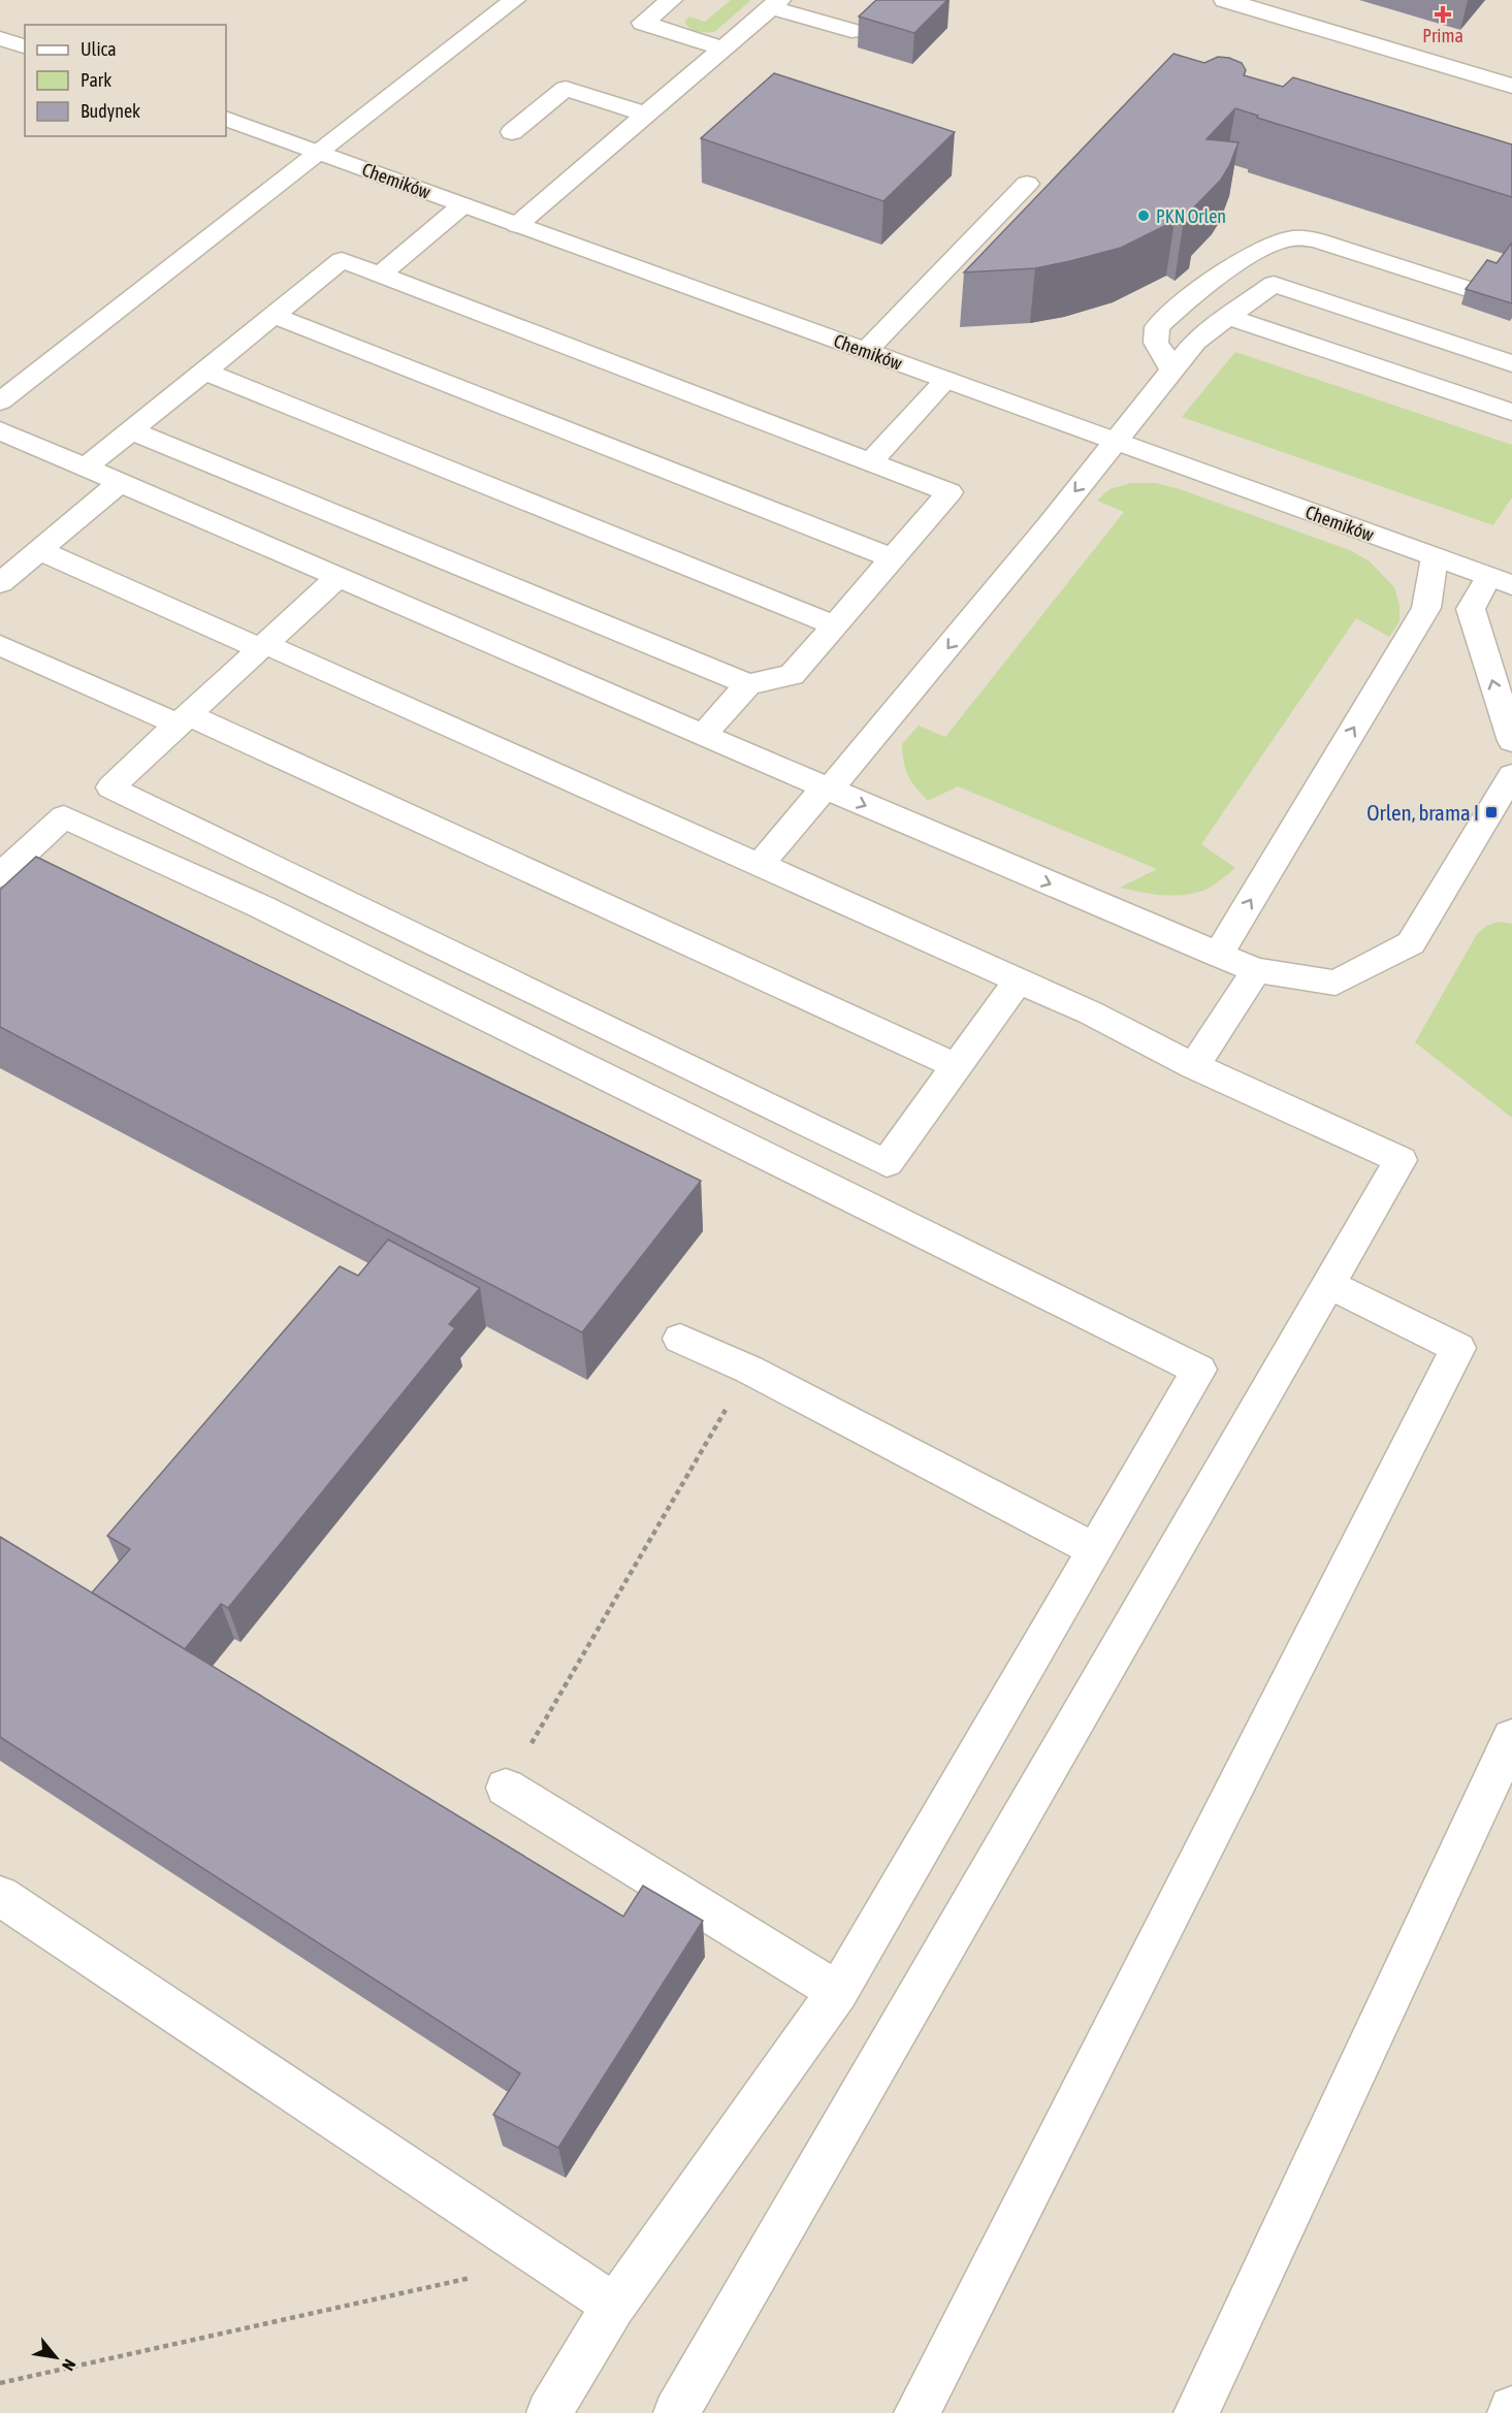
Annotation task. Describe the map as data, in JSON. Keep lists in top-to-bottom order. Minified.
{"streets":{"street":["Chemików"]},"places":{"health":["Prima"],"other":["PKN Orlen"],"transit":["Orlen, brama I"]},"legend":["Ulica","Park","Budynek"],"north":"bottom right"}
